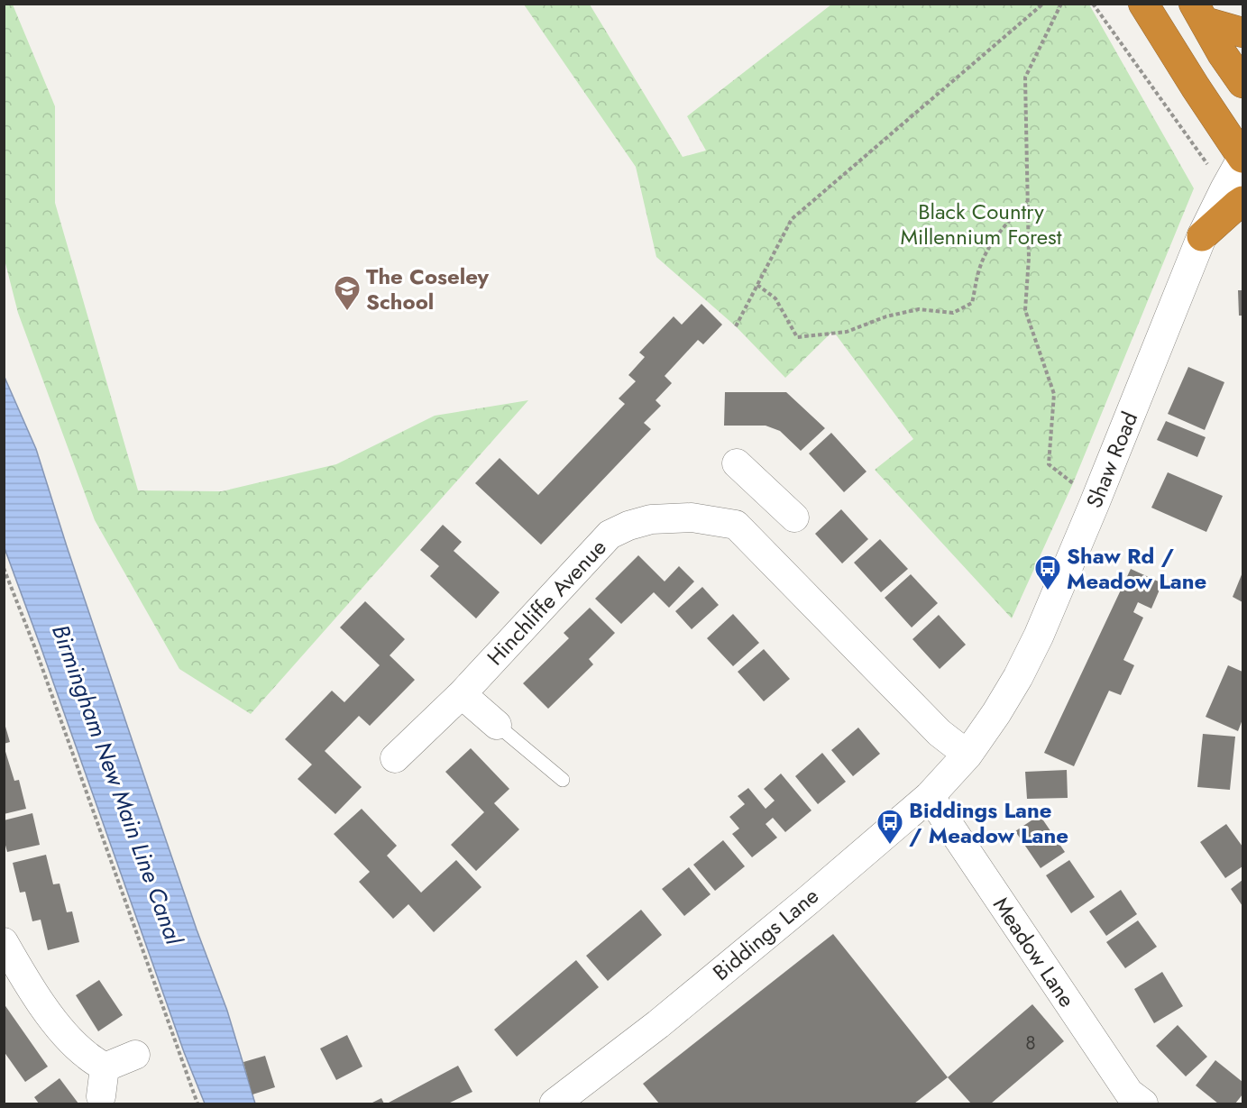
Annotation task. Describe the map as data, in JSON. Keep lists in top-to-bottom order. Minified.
{"streets":{"street":["Shaw Road","Hinchliffe Avenue","Biddings Lane","Meadow Lane"]},"crossings":[["Shaw Road","Biddings Lane"],["Biddings Lane","Meadow Lane"]],"water":["Birmingham New Main Line Canal"],"parks":["Black Country Millennium Forest"],"places":{"school or university":["The Coseley School"],"bus stop":["Shaw Rd / Meadow Lane","Biddings Lane / Meadow Lane"]},"house_numbers":["8"]}
